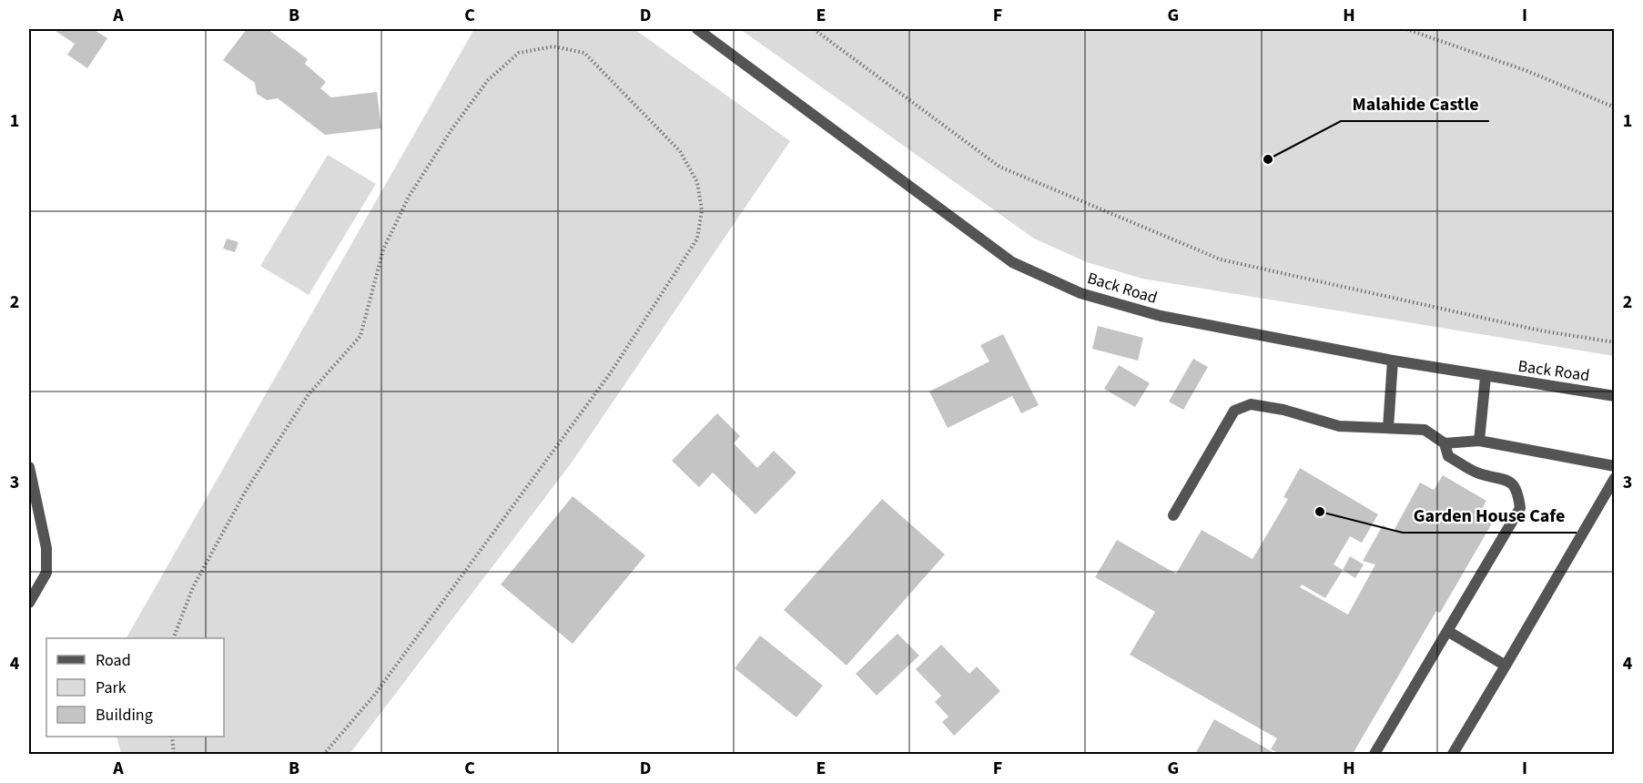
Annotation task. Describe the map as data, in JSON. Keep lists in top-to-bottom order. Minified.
{"streets":{"street":["Back Road"]},"places":["Malahide Castle","Garden House Cafe"],"legend":["Road","Park","Building"],"grid":{"columns":["A","B","C","D","E","F","G","H","I"],"rows":["1","2","3","4"]}}
